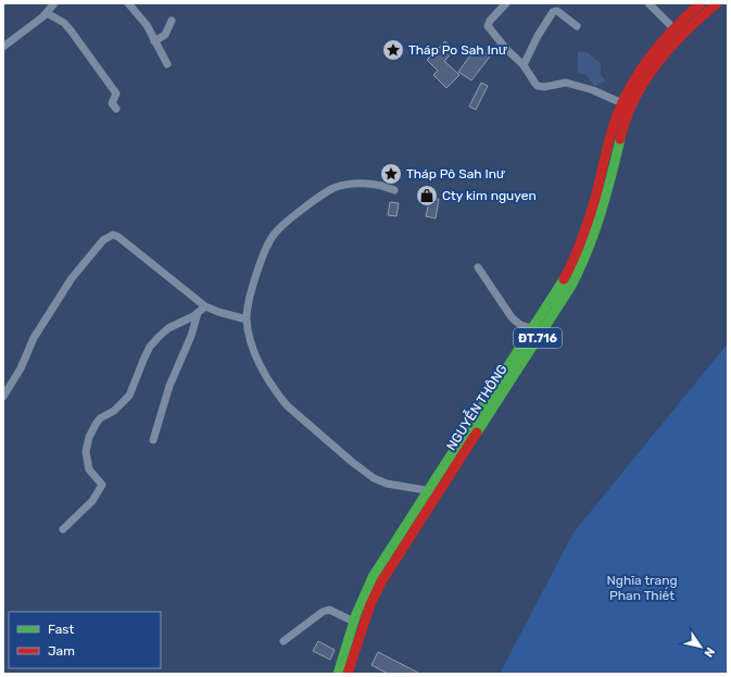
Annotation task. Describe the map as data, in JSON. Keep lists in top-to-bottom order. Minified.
{"streets":{"main road":["ĐT.716","NGUYỄN THÔNG"]},"parks":["Nghĩa trang Phan Thiết"],"places":{"place":["Tháp Po Sah Inư","Tháp Pô Sah Inư"],"shop":["Cty kim nguyen"]},"legend":["Fast","Jam"],"north":"bottom right"}
